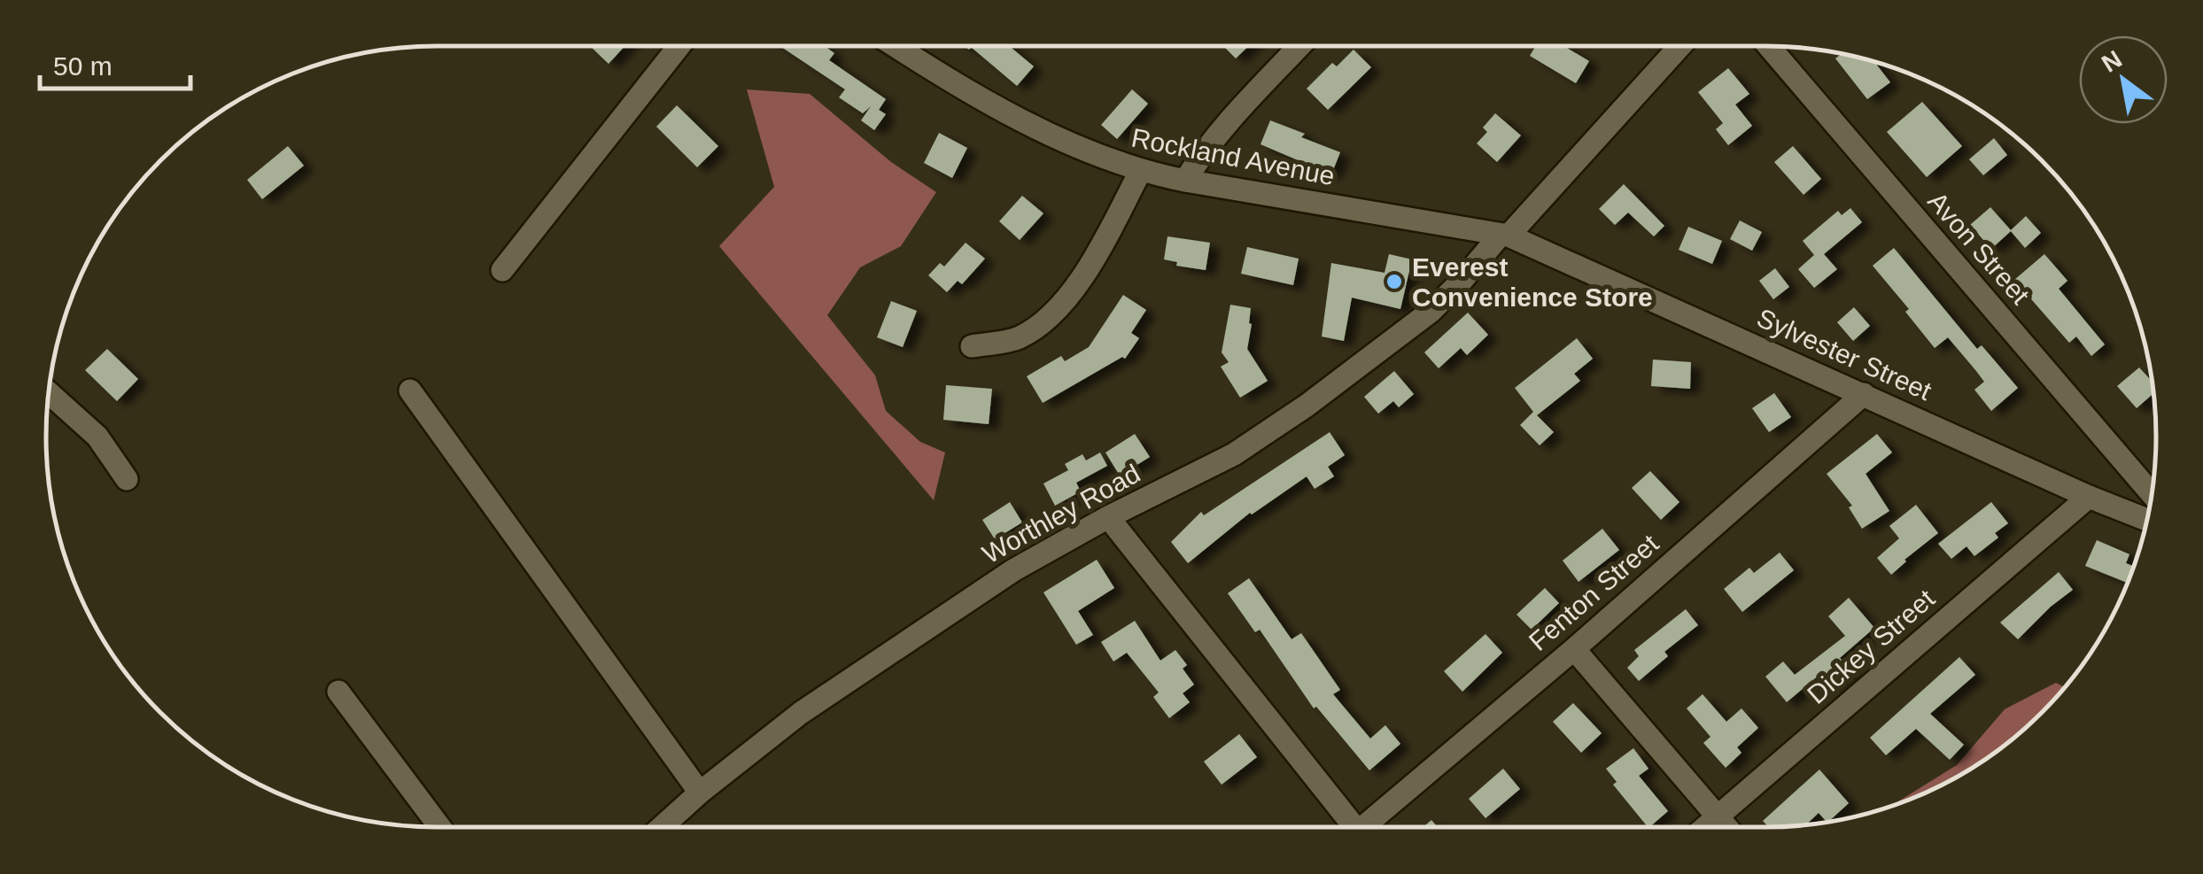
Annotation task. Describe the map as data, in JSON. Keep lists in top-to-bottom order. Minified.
{"streets":{"street":["Rockland Avenue","Avon Street","Sylvester Street","Worthley Road","Fenton Street","Dickey Street"]},"crossings":[["Rockland Avenue","Sylvester Street"],["Rockland Avenue","Worthley Road"],["Sylvester Street","Worthley Road"],["Sylvester Street","Fenton Street"],["Sylvester Street","Dickey Street"]],"places":["Everest Convenience Store"],"scale_bar":"50 m","north":"top left"}
